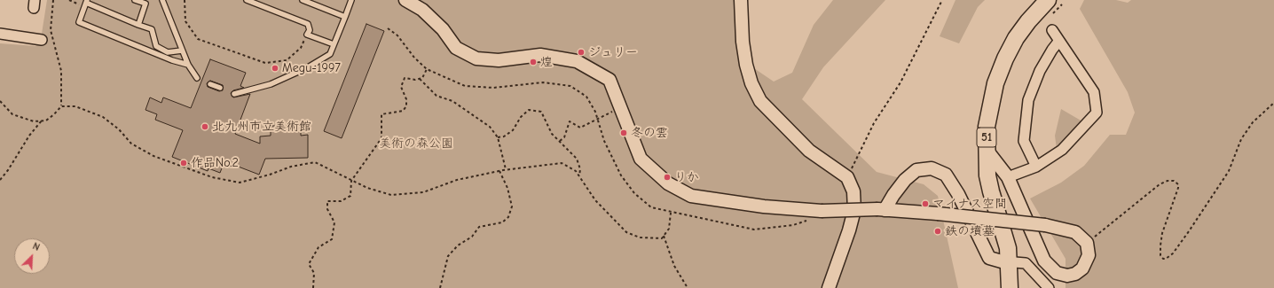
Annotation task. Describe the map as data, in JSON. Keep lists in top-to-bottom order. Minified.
{"streets":{"main road":["51"]},"parks":["美術の森公園"],"places":["ジュリー","煌","Megu-1997","北九州市立美術館","冬の雲","作品No.2","りか","マイナス空間","鉄の墳墓"],"north":"top right"}
